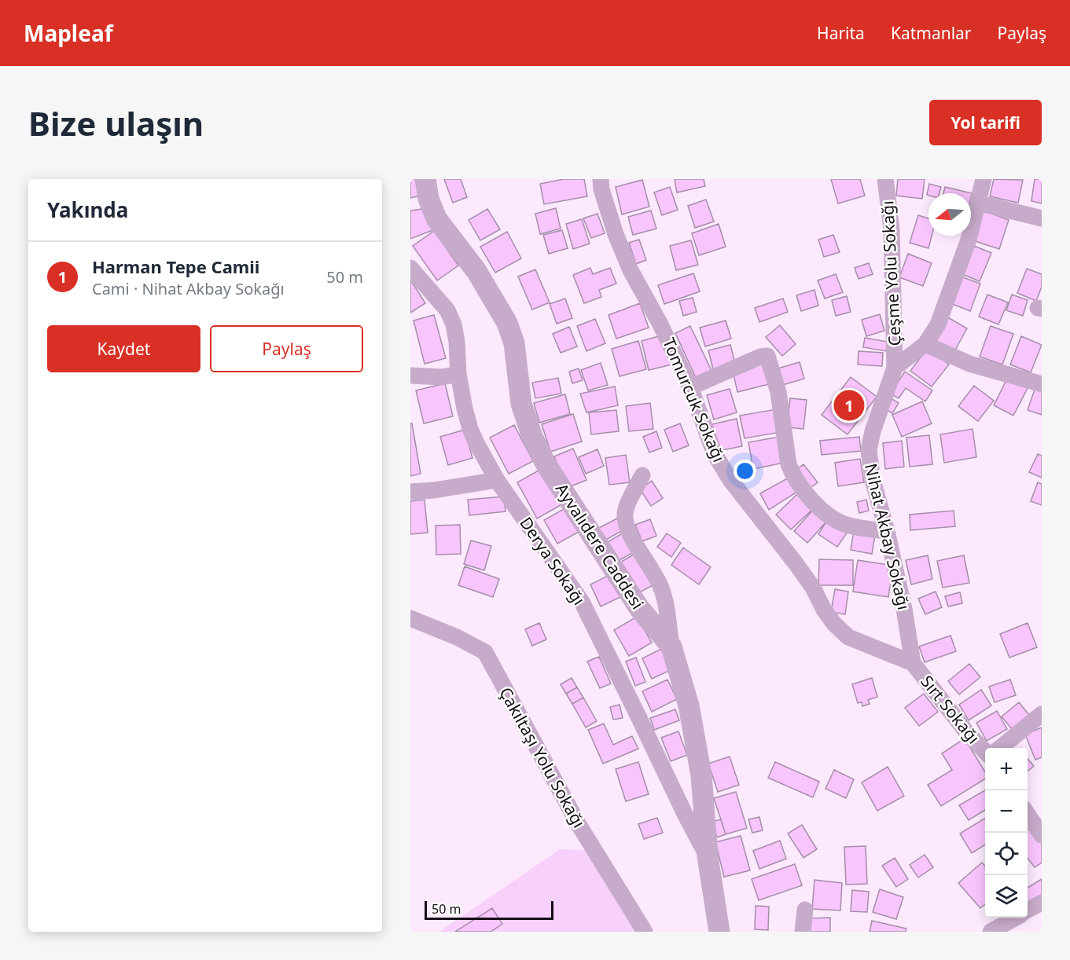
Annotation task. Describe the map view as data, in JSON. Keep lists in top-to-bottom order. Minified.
{"streets":{"street":["Çeşme Yolu Sokağı","Tomurcuk Sokağı","Nihat Akbay Sokağı","Ayvalıdere Caddesi","Derya Sokağı","Sırt Sokağı","Çakıltaşı Yolu Sokağı"]},"crossings":[["Çeşme Yolu Sokağı","Nihat Akbay Sokağı"],["Tomurcuk Sokağı","Nihat Akbay Sokağı"],["Tomurcuk Sokağı","Sırt Sokağı"],["Nihat Akbay Sokağı","Sırt Sokağı"],["Ayvalıdere Caddesi","Derya Sokağı"]],"scale_bar":"50 m","north":"left","page":{"header":"Mapleaf","nav":["Harita","Katmanlar","Paylaş"],"buttons":["Yol tarifi",["Kaydet","Paylaş"]],"title":"Bize ulaşın","heading":"Yakında","list":[{"mark":"1","name":"Harman Tepe Camii","note":"Cami · Nihat Akbay Sokağı","value":"50 m"}],"pins":"1","map_buttons":["+","−"],"scale":"50 m"}}
